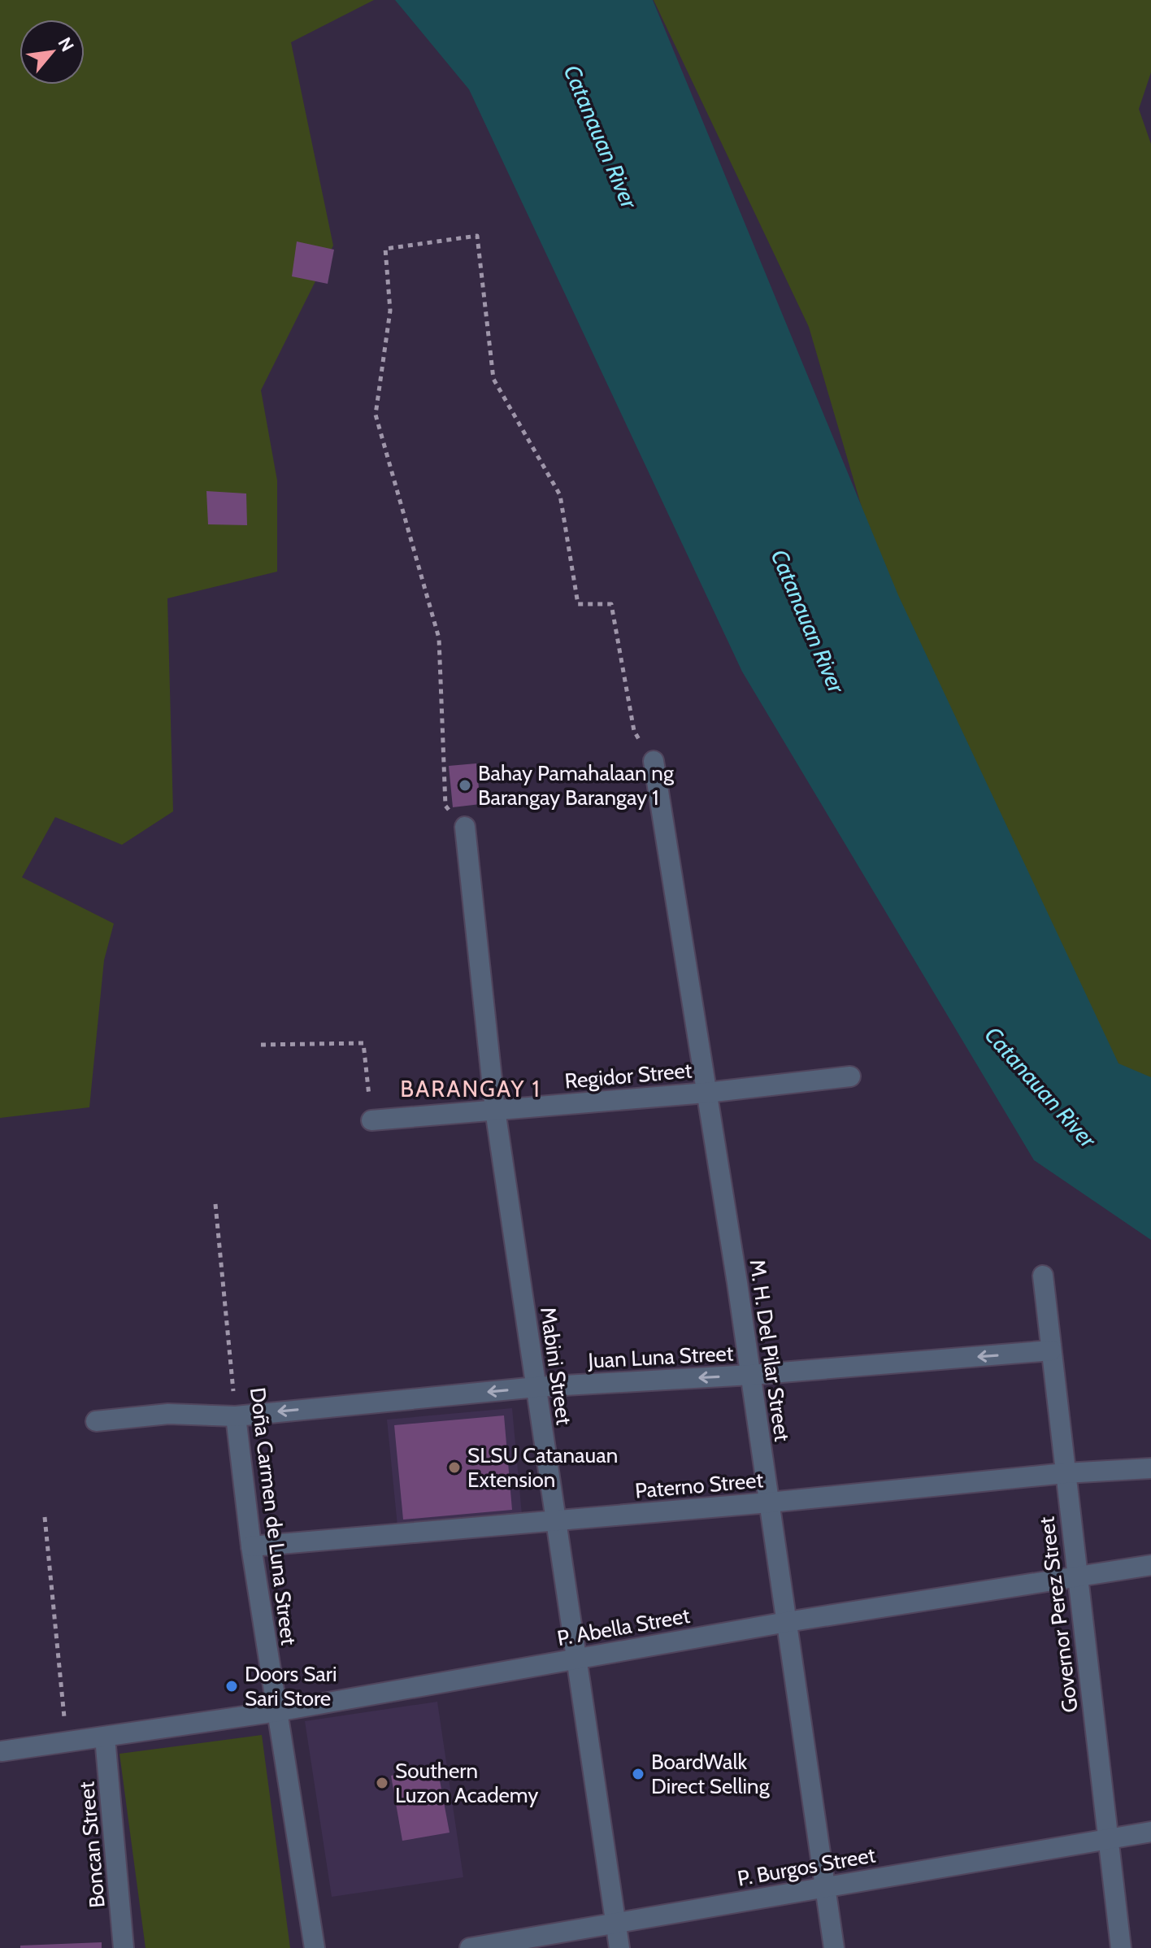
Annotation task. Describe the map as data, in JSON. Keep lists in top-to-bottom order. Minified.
{"streets":{"street":["Regidor Street","M. H. Del Pilar Street","Juan Luna Street","Mabini Street","Paterno Street","Doña Carmen de Luna Street","Governor Perez Street","P. Abella Street","Boncan Street","P. Burgos Street"]},"crossings":[["Regidor Street","M. H. Del Pilar Street"],["Regidor Street","Mabini Street"],["M. H. Del Pilar Street","Juan Luna Street"],["M. H. Del Pilar Street","Paterno Street"],["M. H. Del Pilar Street","P. Abella Street"],["M. H. Del Pilar Street","P. Burgos Street"],["Juan Luna Street","Mabini Street"],["Juan Luna Street","Doña Carmen de Luna Street"],["Juan Luna Street","Governor Perez Street"],["Mabini Street","Paterno Street"],["Mabini Street","P. Abella Street"],["Mabini Street","P. Burgos Street"],["Paterno Street","Doña Carmen de Luna Street"],["Paterno Street","Governor Perez Street"],["Doña Carmen de Luna Street","P. Abella Street"],["Governor Perez Street","P. Abella Street"],["Governor Perez Street","P. Burgos Street"],["P. Abella Street","Boncan Street"]],"one_way":["Juan Luna Street"],"districts":["BARANGAY 1"],"water":["Catanauan River"],"places":["Bahay Pamahalaan ng Barangay Barangay 1","SLSU Catanauan Extension","Doors Sari Sari Store","BoardWalk Direct Selling","Southern Luzon Academy"],"north":"top right"}
